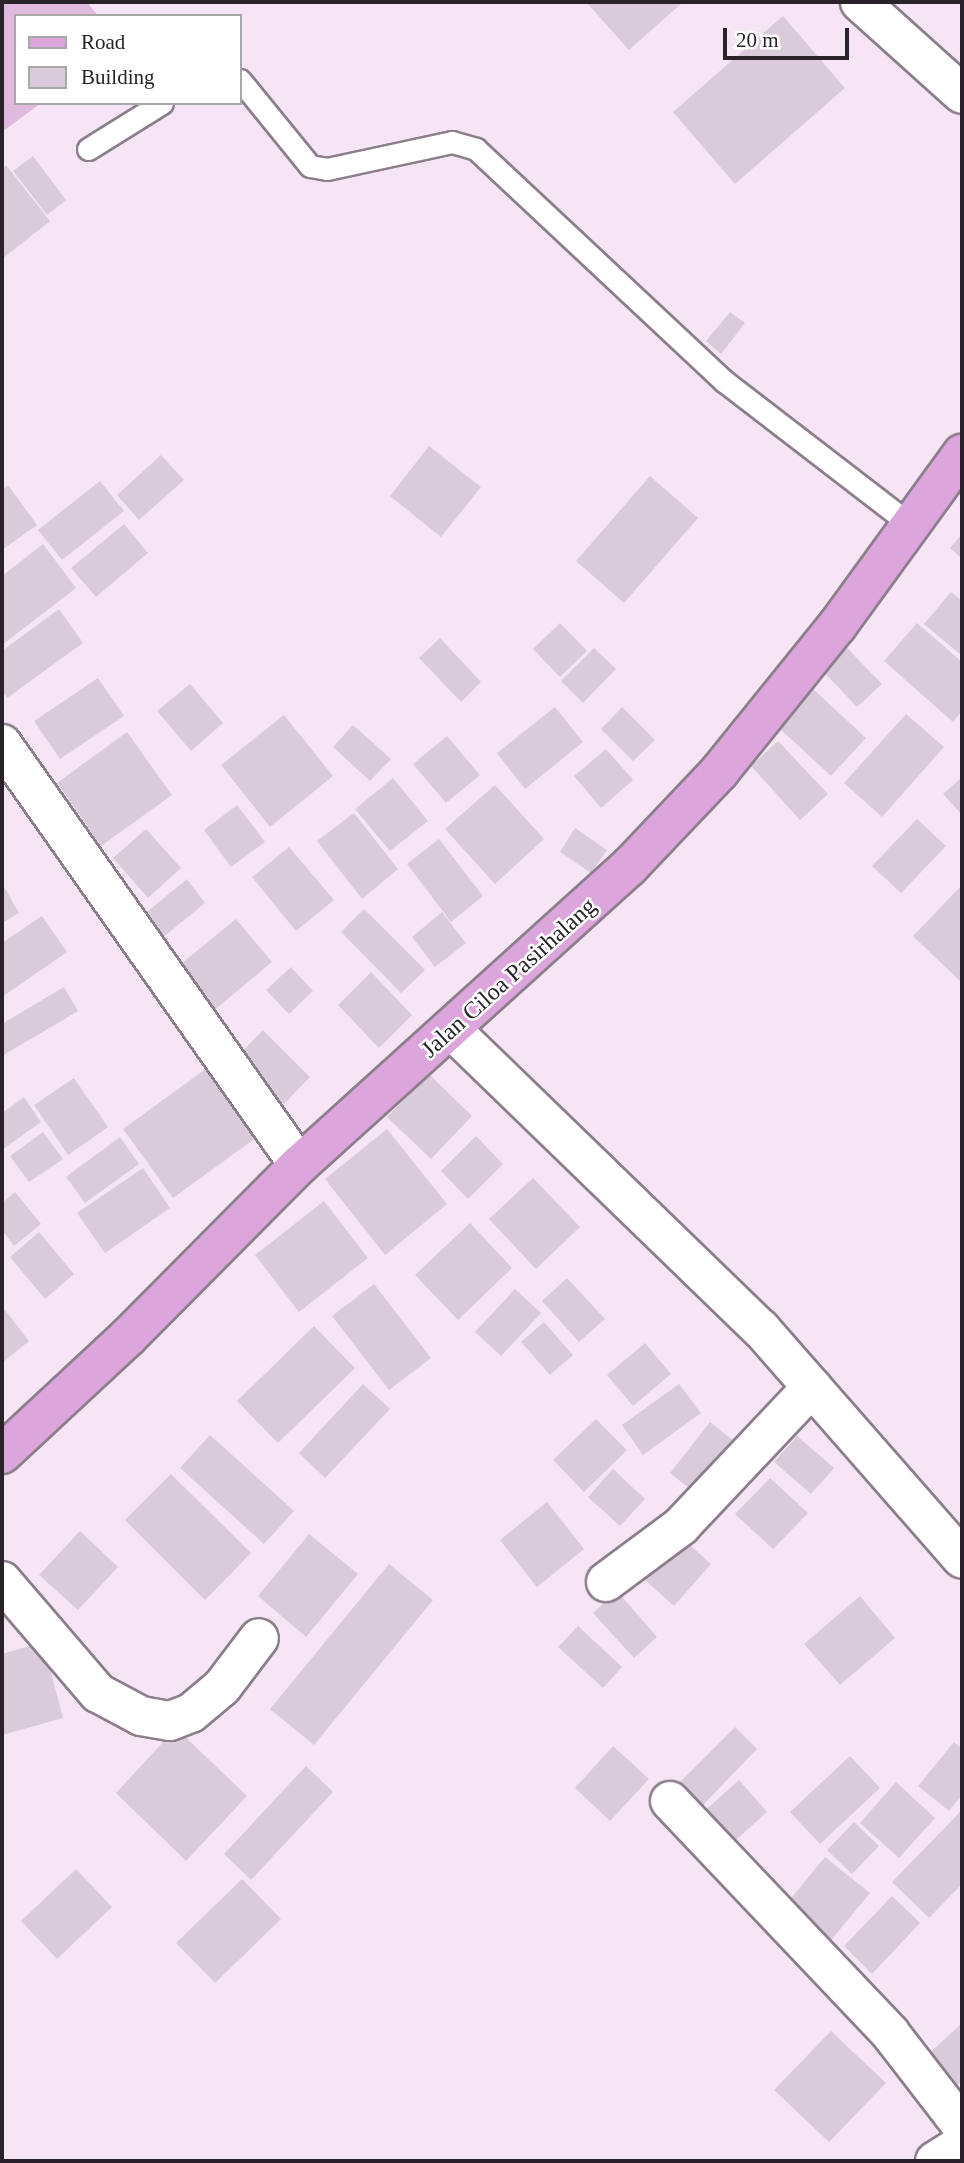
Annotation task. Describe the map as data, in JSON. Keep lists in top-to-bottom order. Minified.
{"streets":{"main road":["Jalan Ciloa Pasirhalang"]},"legend":["Road","Building"],"scale_bar":"20 m"}
